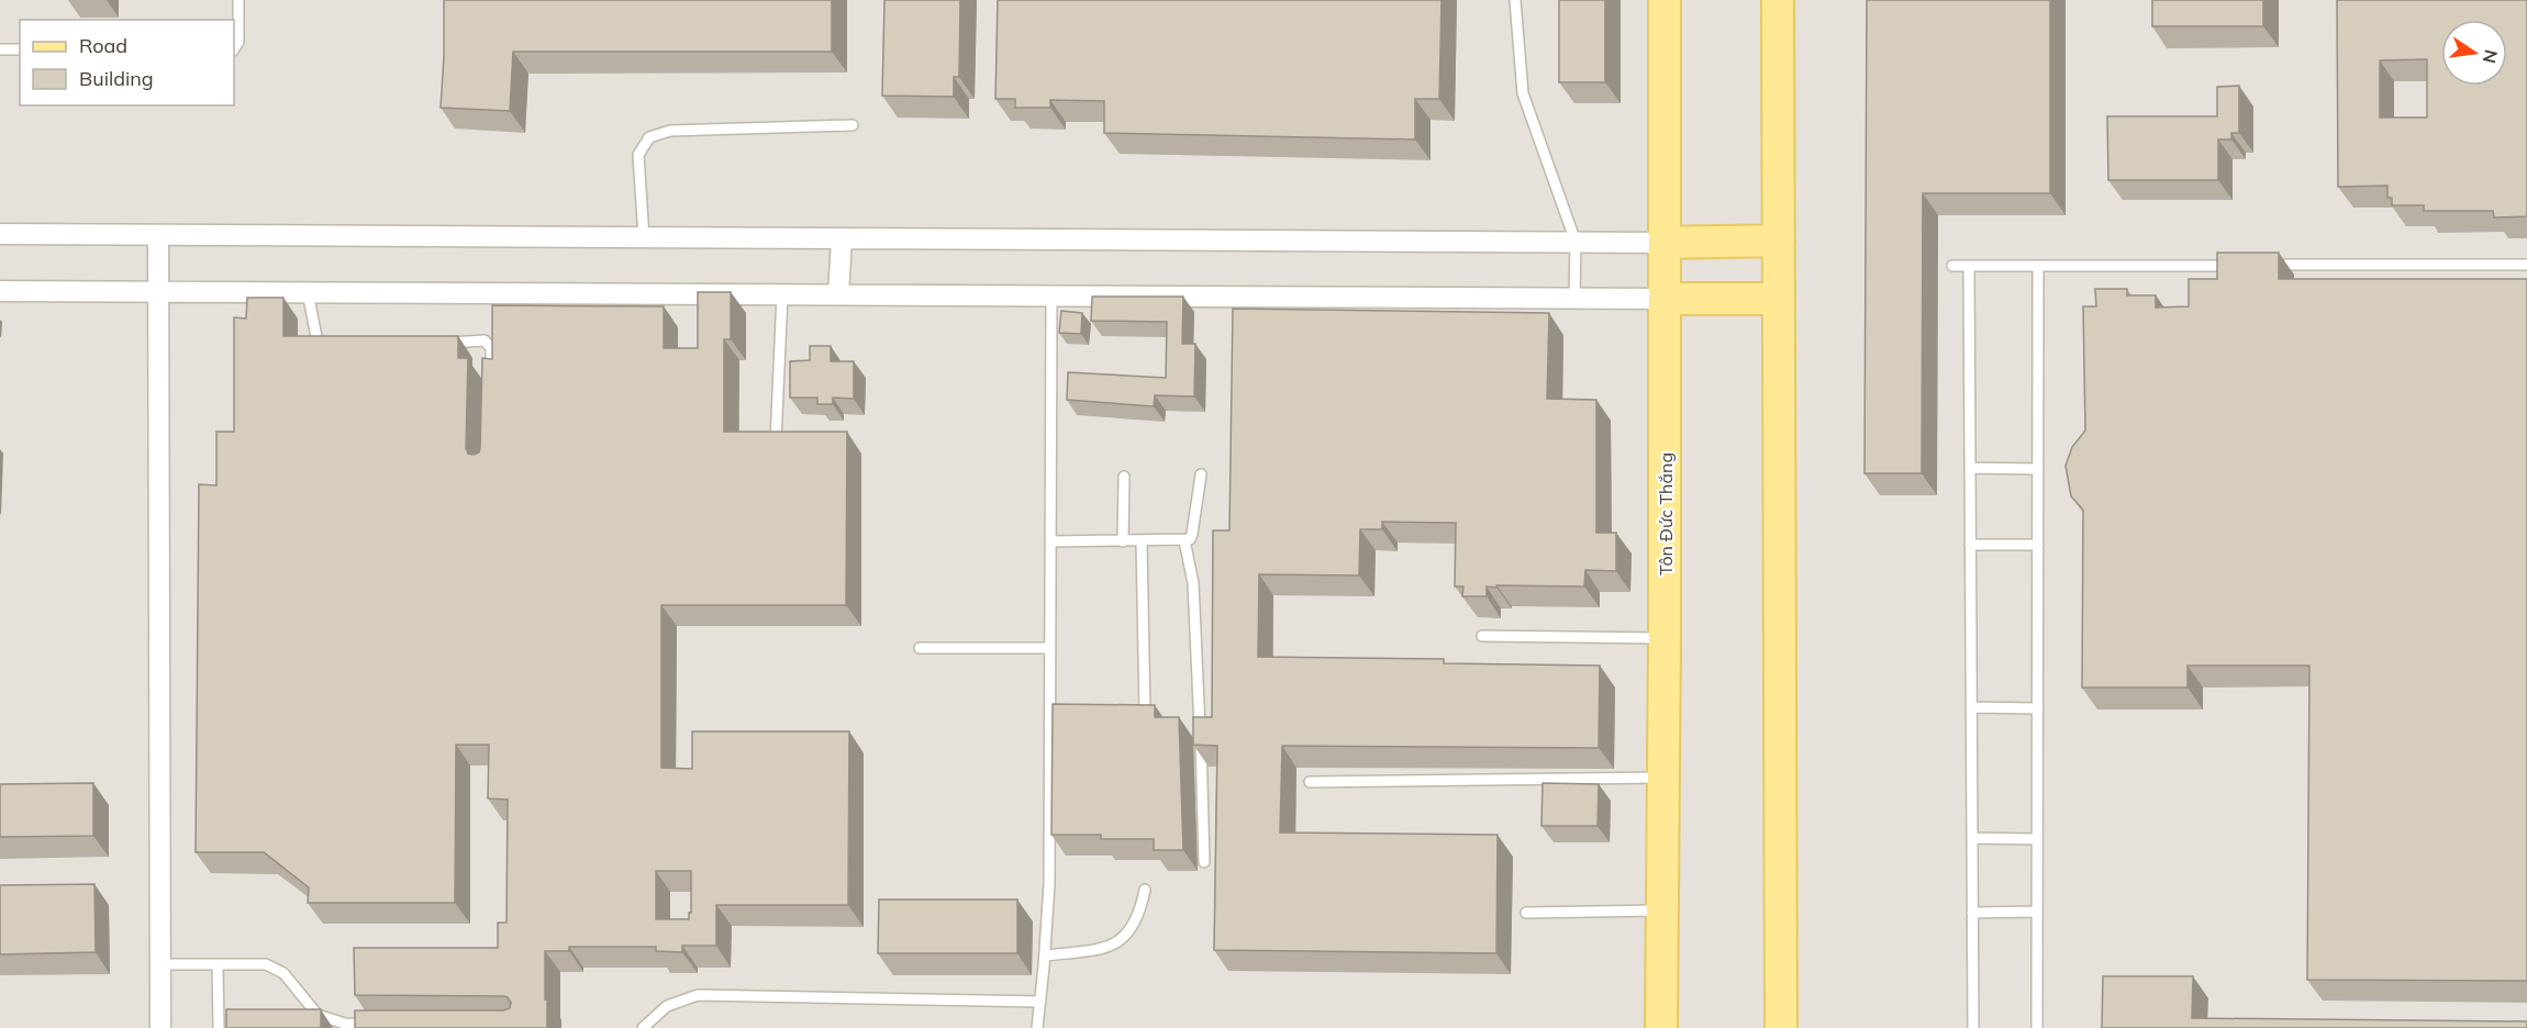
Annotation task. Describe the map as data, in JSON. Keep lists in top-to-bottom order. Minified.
{"streets":{"main road":["Tôn Đức Thắng"]},"legend":["Road","Building"],"north":"right"}
